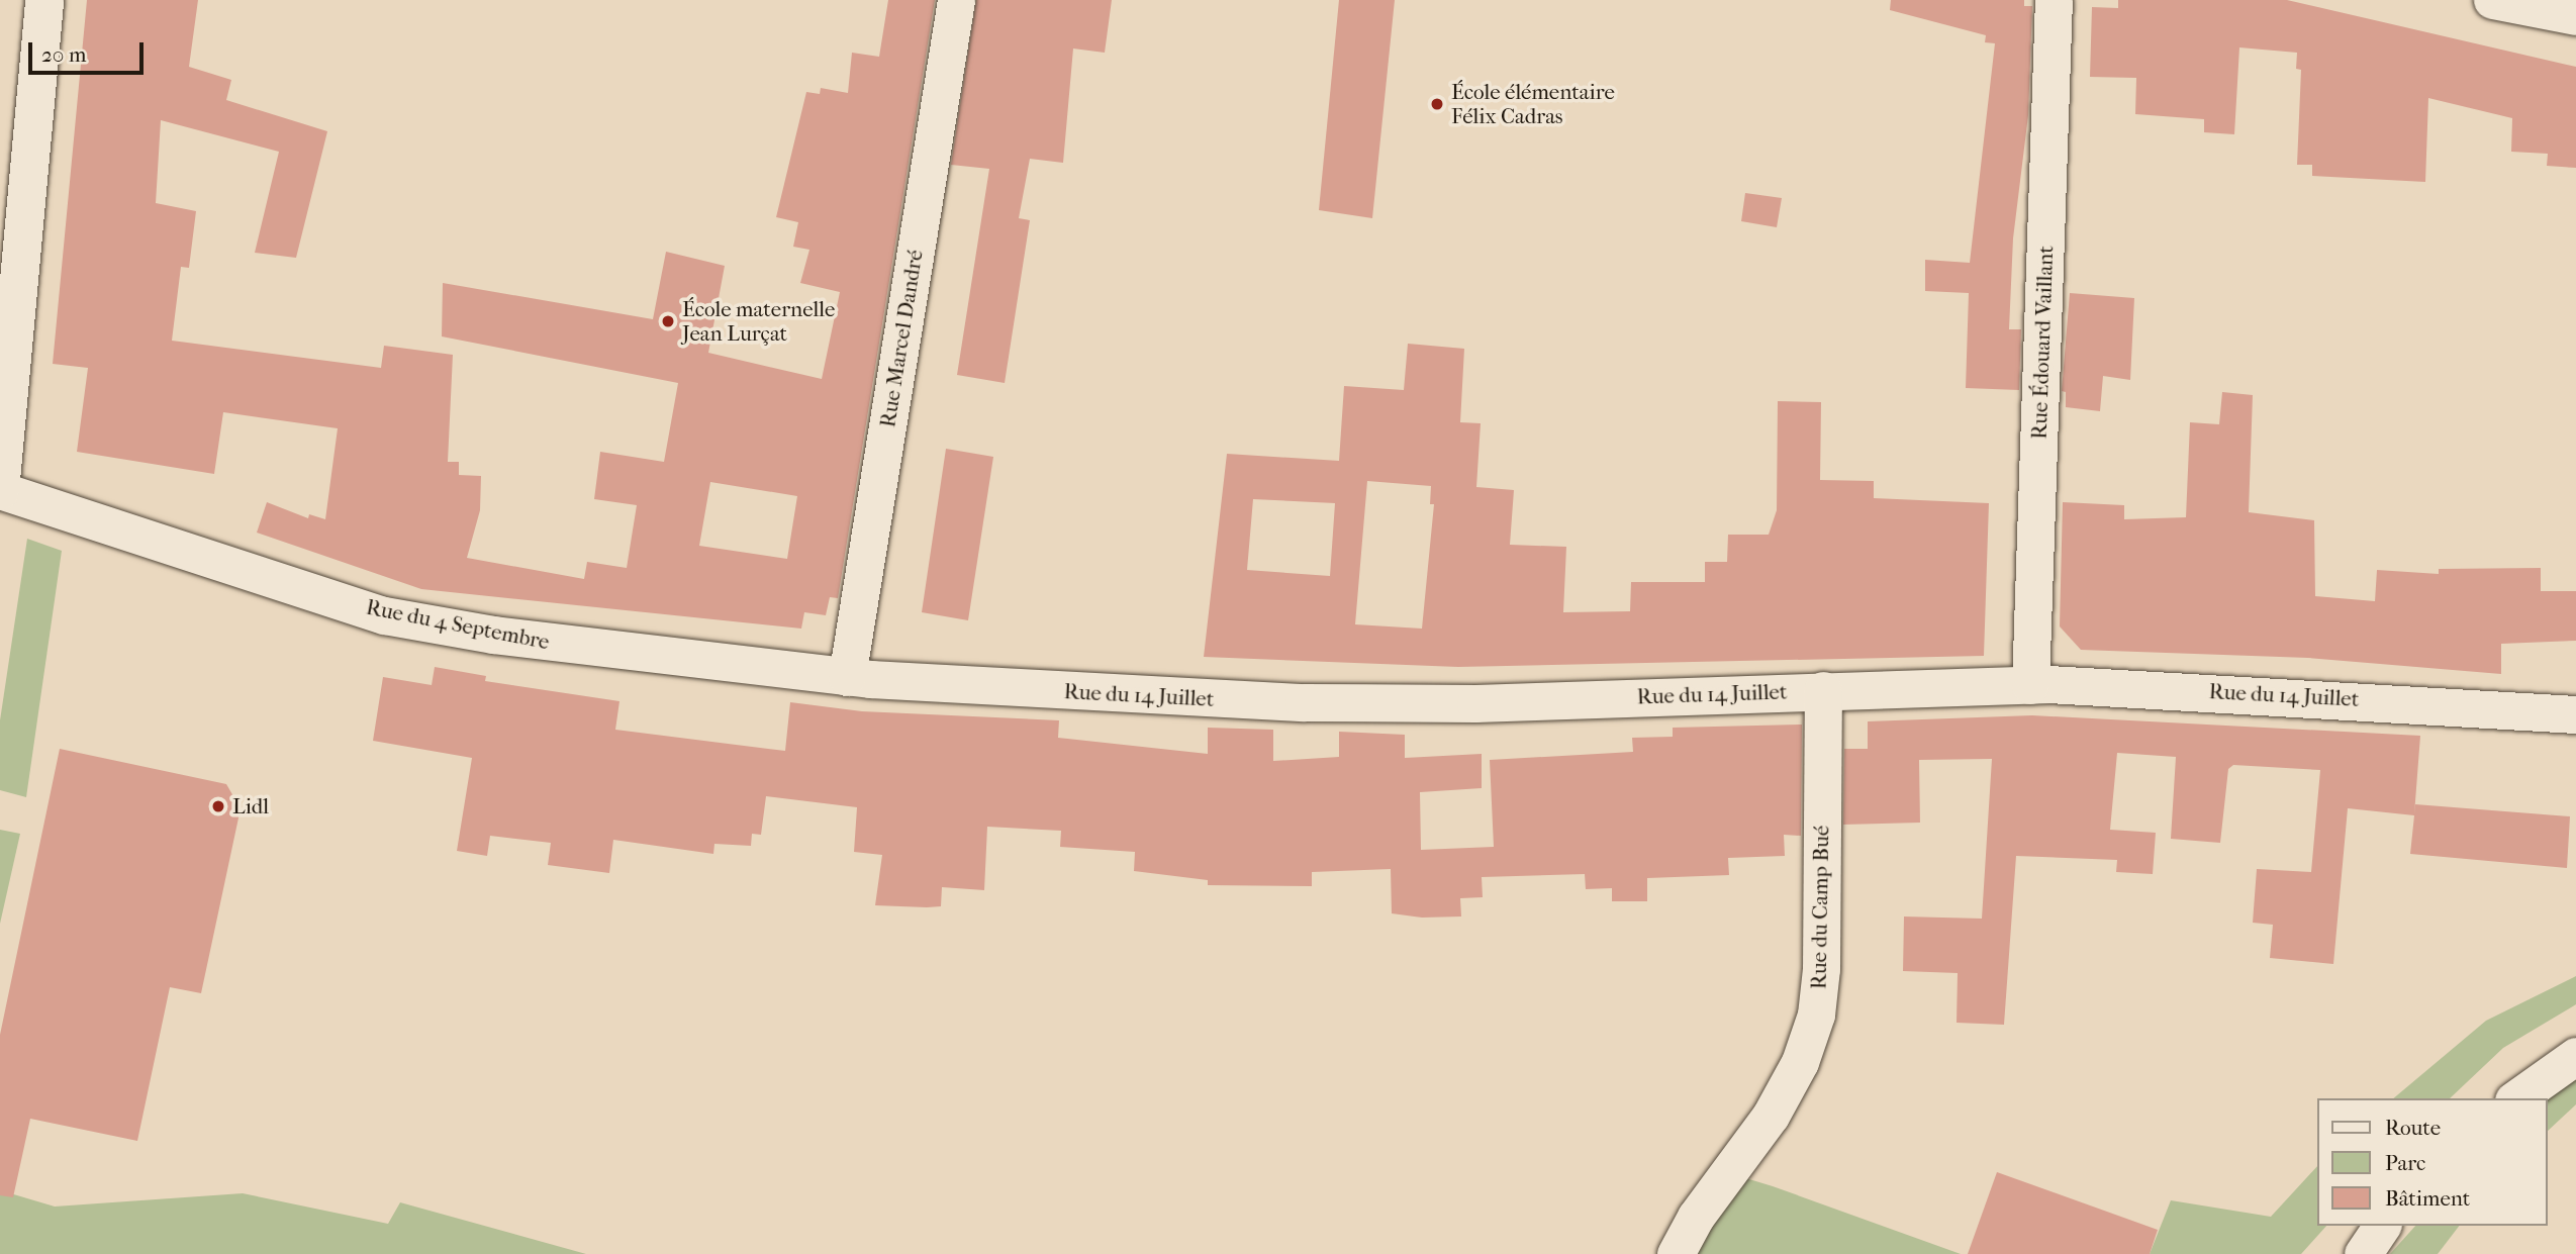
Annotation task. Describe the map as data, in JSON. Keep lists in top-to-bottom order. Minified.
{"streets":{"street":["Rue Marcel Dandré","Rue Édouard Vaillant","Rue du 4 Septembre","Rue du 14 Juillet","Rue du Camp Bué"]},"crossings":[["Rue Marcel Dandré","Rue du 4 Septembre"],["Rue Marcel Dandré","Rue du 14 Juillet"],["Rue Édouard Vaillant","Rue du 14 Juillet"],["Rue du 4 Septembre","Rue du 14 Juillet"],["Rue du 14 Juillet","Rue du Camp Bué"]],"places":["École élémentaire Félix Cadras","École maternelle Jean Lurçat","Lidl"],"legend":["Route","Parc","Bâtiment"],"scale_bar":"20 m"}
